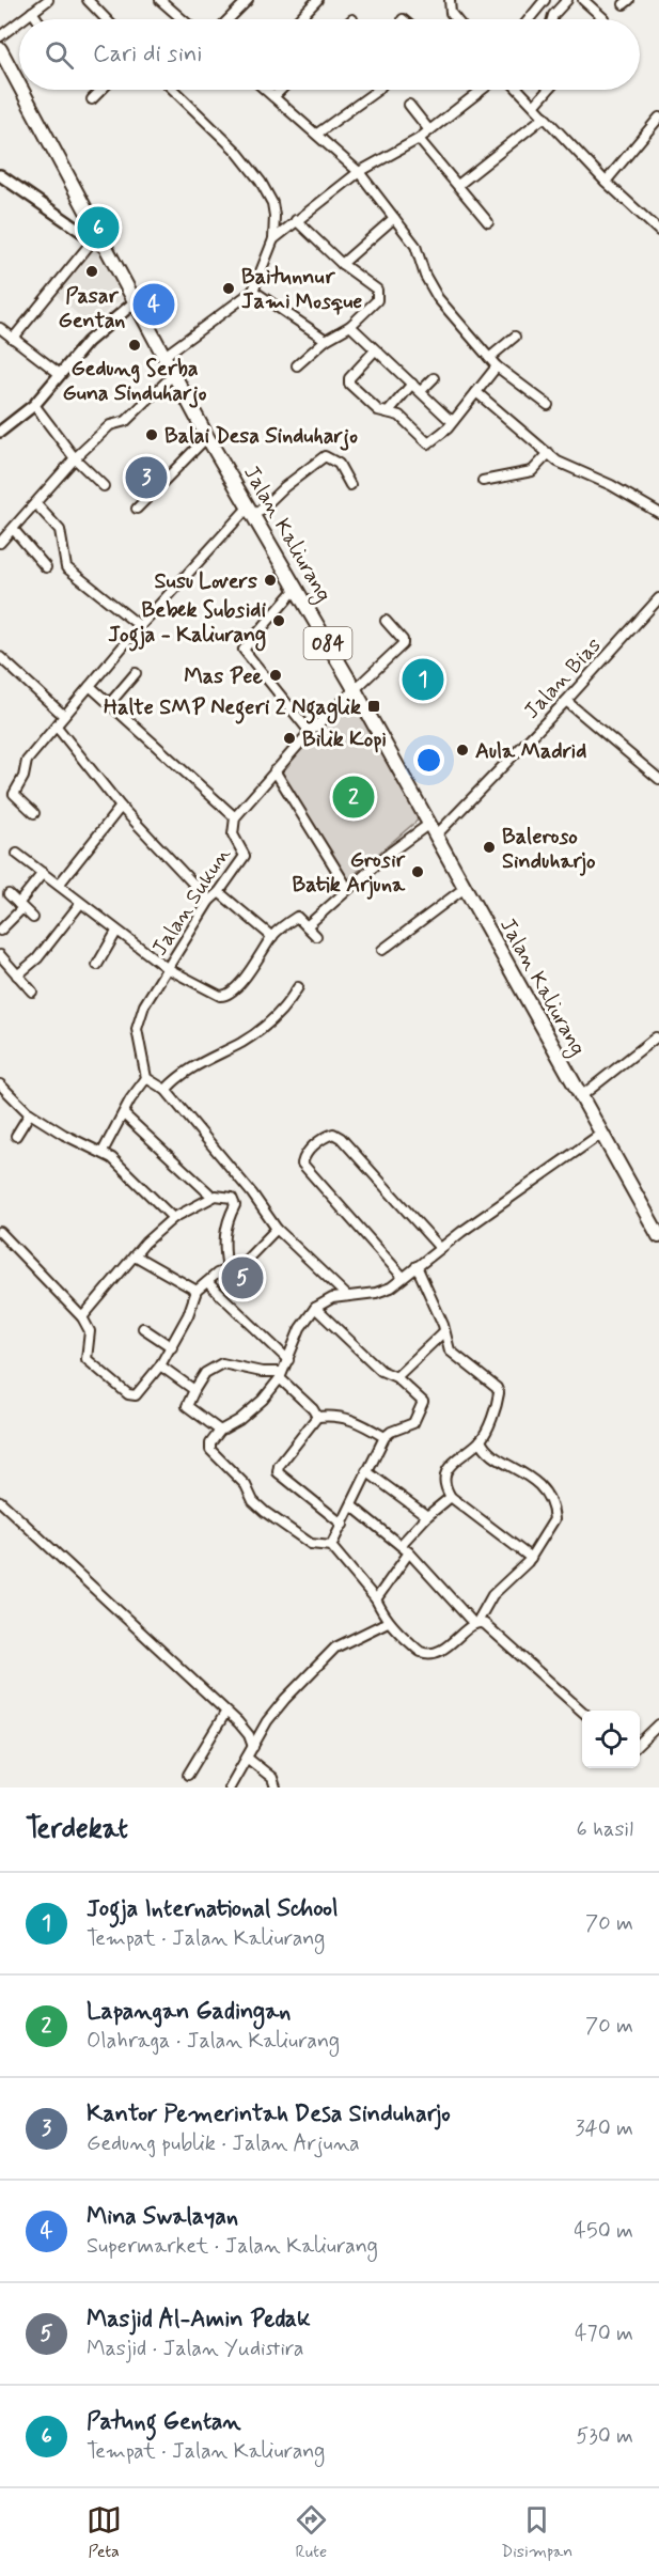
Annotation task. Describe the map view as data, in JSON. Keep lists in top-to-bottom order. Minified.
{"streets":{"main road":["Jalan Kaliurang","084"],"street":["Jalan Bias","Jalan Sukun"]},"crossings":[["Jalan Kaliurang","Jalan Bias"]],"places":{"other":["Pasar Gentan","Baitunnur Jami Mosque","Gedung Serba Guna Sinduharjo","Balai Desa Sinduharjo","Susu Lovers","Bebek Subsidi Jogja - Kaliurang","Mas Pee","Bilik Kopi","Aula Madrid","Baleroso Sinduharjo","Grosir Batik Arjuna"],"transit":["Halte SMP Negeri 2 Ngaglik"]},"page":{"search":"Cari di sini","pins":["6","4","3","1","2","5"],"heading":["Terdekat","6 hasil"],"list":[{"mark":"1","name":"Jogja International School","note":"Tempat · Jalan Kaliurang","value":"70 m"},{"mark":"2","name":"Lapangan Gadingan","note":"Olahraga · Jalan Kaliurang","value":"70 m"},{"mark":"3","name":"Kantor Pemerintah Desa Sinduharjo","note":"Gedung publik · Jalan Arjuna","value":"340 m"},{"mark":"4","name":"Mina Swalayan","note":"Supermarket · Jalan Kaliurang","value":"450 m"},{"mark":"5","name":"Masjid Al-Amin Pedak","note":"Masjid · Jalan Yudistira","value":"470 m"},{"mark":"6","name":"Patung Gentan","note":"Tempat · Jalan Kaliurang","value":"530 m"}],"nav":["Peta","Rute","Disimpan"]}}
